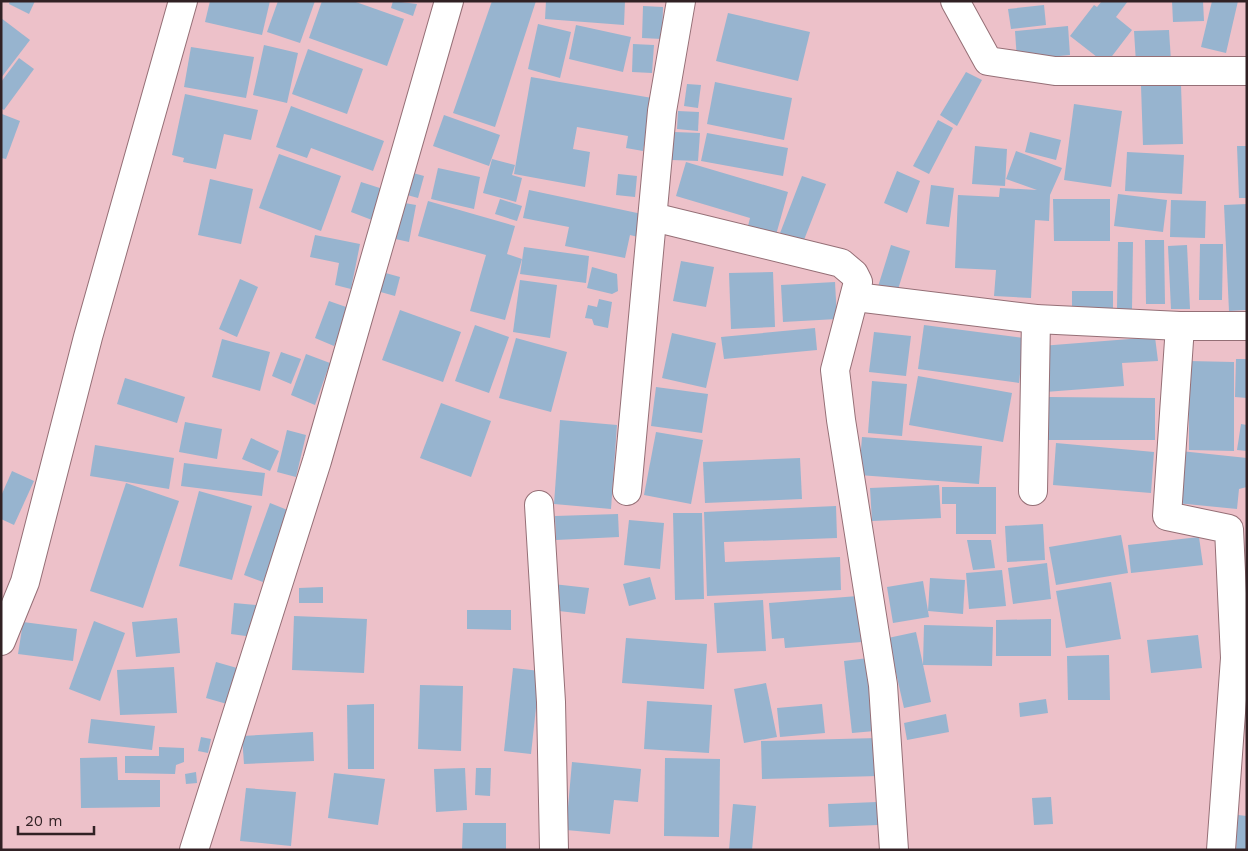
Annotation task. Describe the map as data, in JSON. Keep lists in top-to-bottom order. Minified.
{"scale_bar":"20 m"}
